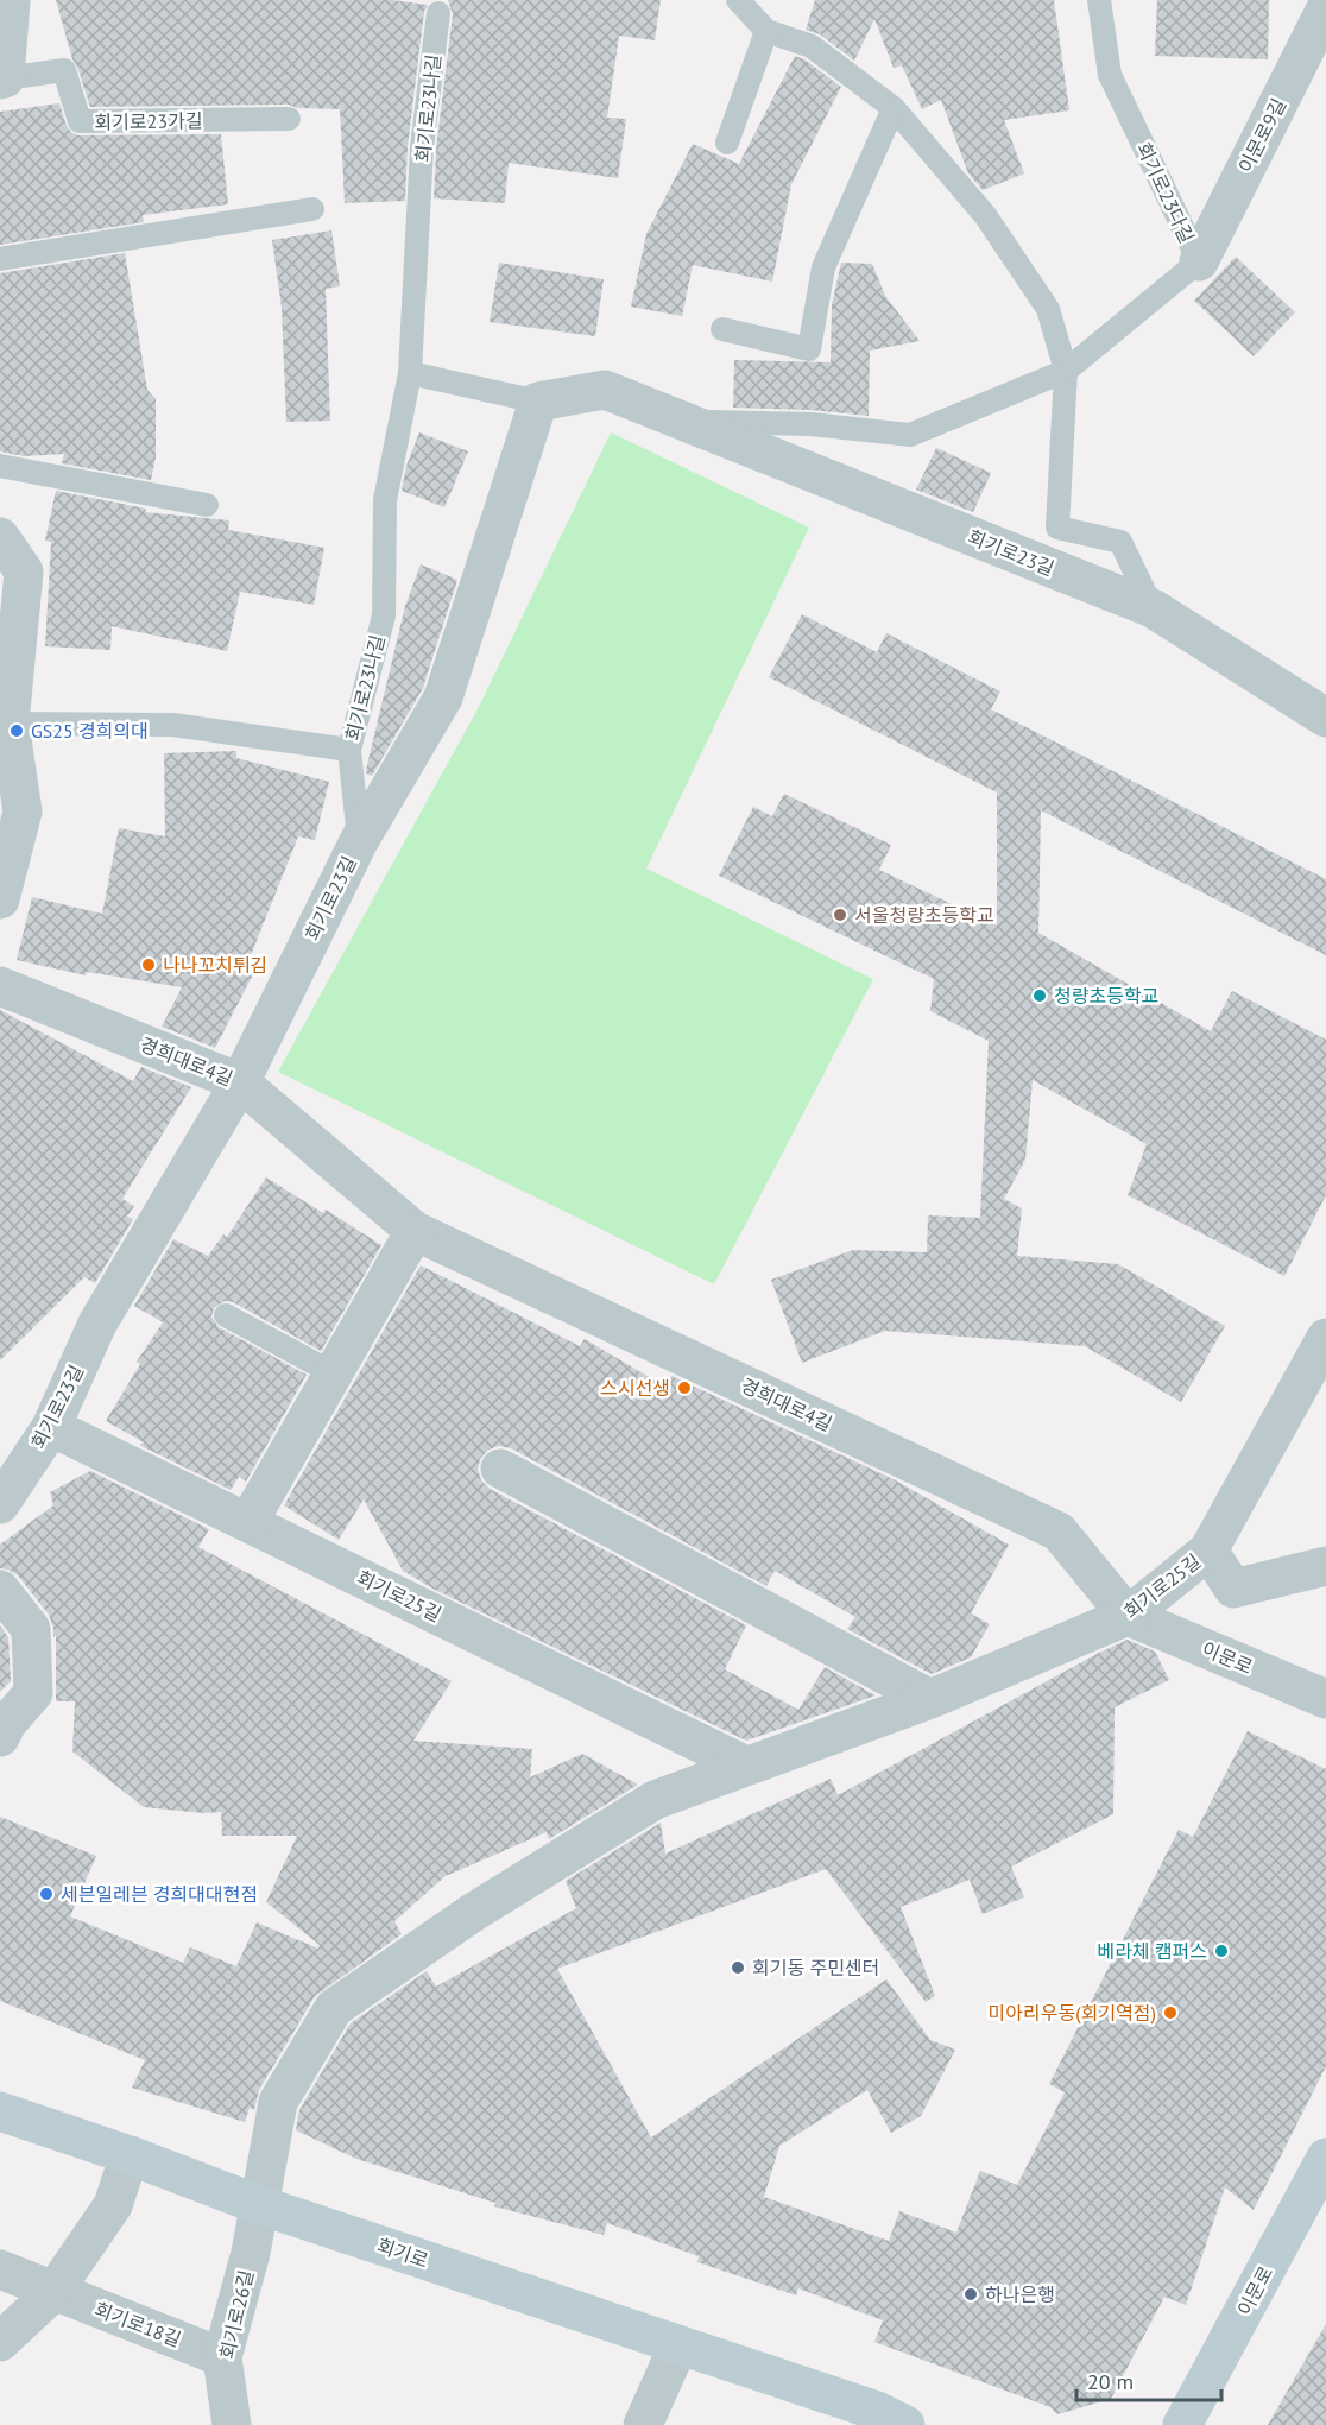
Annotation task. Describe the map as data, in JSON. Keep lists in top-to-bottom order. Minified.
{"streets":{"main road":["이문로","회기로"],"street":["회기로23가길","이문로9길","회기로23길","경희대로4길","회기로25길","회기로26길","회기로18길"],"lane":["회기로23나길","회기로23다길"]},"crossings":[["이문로9길","회기로23다길"],["회기로23다길","회기로23길"],["회기로23길","경희대로4길"],["회기로23길","회기로25길"],["경희대로4길","회기로25길"],["경희대로4길","이문로"],["회기로25길","이문로"],["회기로25길","회기로"],["회기로25길","회기로26길"],["회기로","회기로26길"],["회기로26길","회기로18길"]],"places":["GS25 경희의대","서울청량초등학교","나나꼬치튀김","청량초등학교","스시선생","세븐일레븐 경희대대현점","베라체 캠퍼스","회기동 주민센터","미아리우동(회기역점)","하나은행"],"scale_bar":"20 m"}
